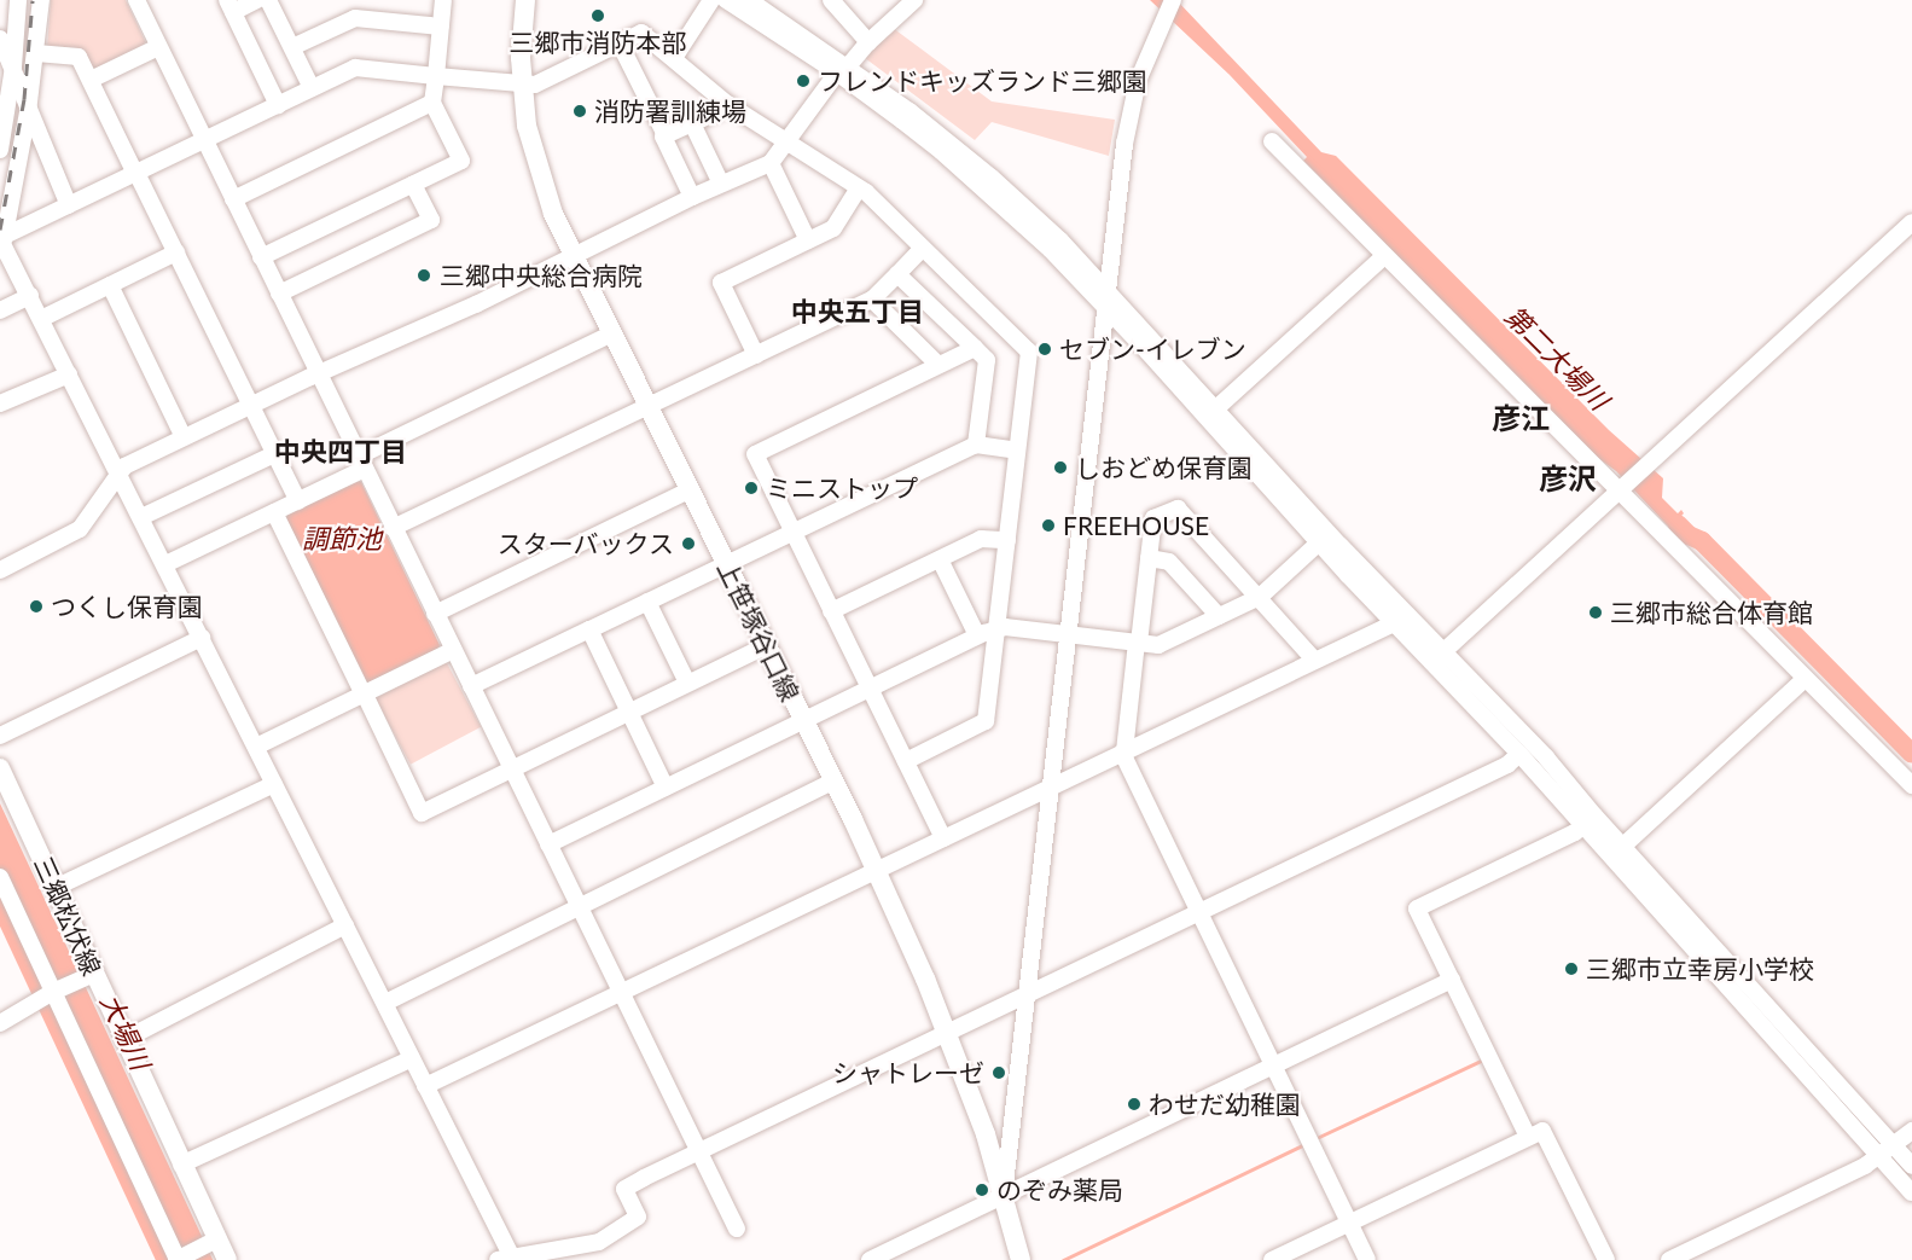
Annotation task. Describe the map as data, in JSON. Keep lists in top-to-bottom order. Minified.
{"streets":{"main road":["上笹塚谷口線","三郷松伏線"]},"districts":["中央五丁目","彦江","中央四丁目","彦沢"],"water":["第二大場川","調節池","大場川"],"places":["三郷市消防本部","フレンドキッズランド三郷園","消防署訓練場","三郷中央総合病院","セブン-イレブン","しおどめ保育園","ミニストップ","FREEHOUSE","スターバックス","つくし保育園","三郷市総合体育館","三郷市立幸房小学校","シャトレーゼ","わせだ幼稚園","のぞみ薬局"]}
